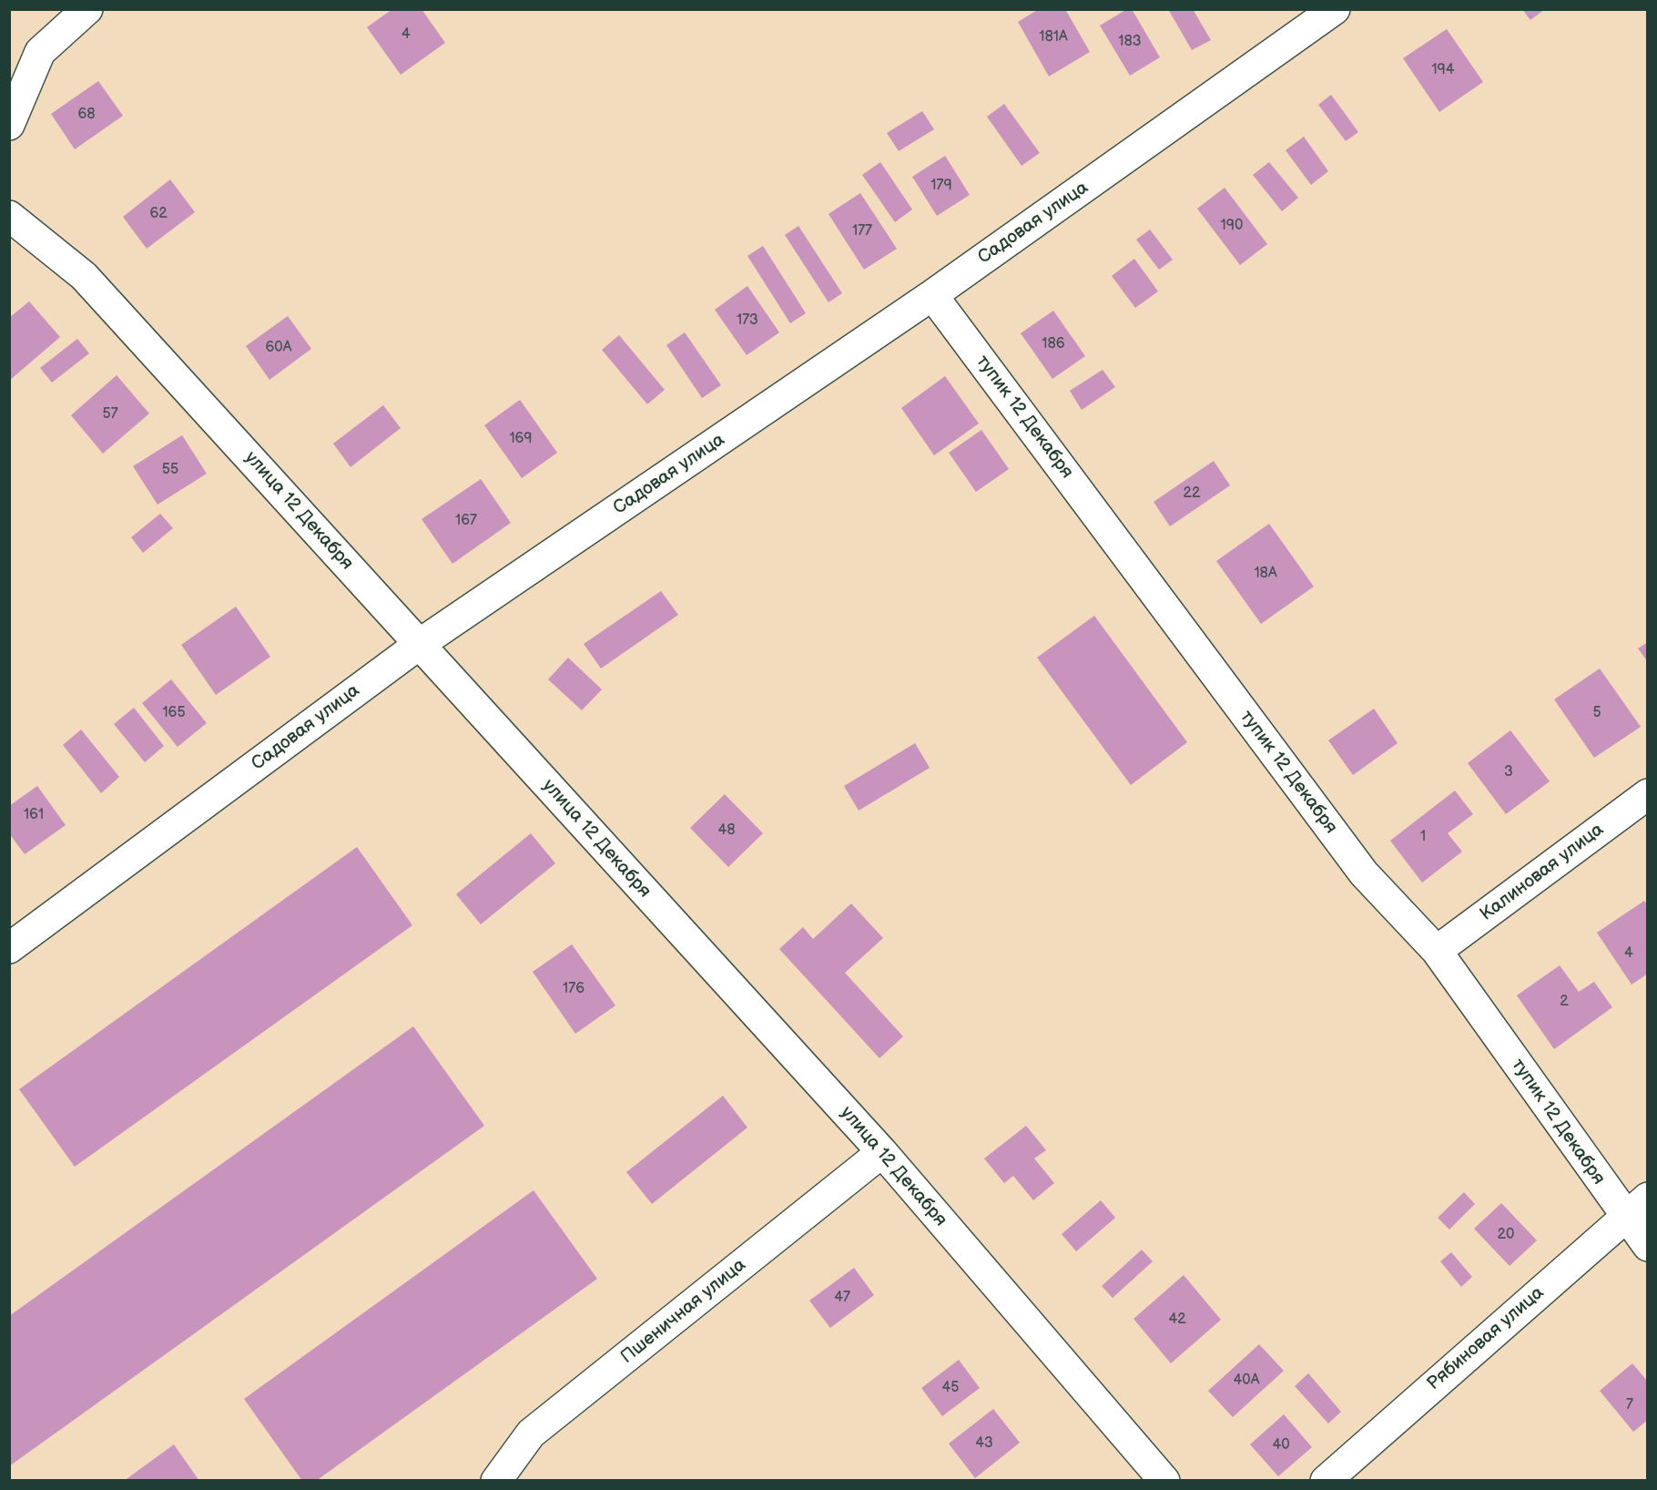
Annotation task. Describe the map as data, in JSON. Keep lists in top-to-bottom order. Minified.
{"streets":{"street":["Садовая улица","тупик 12 Декабря","улица 12 Декабря","Калиновая улица","Пшеничная улица","Рябиновая улица"]},"crossings":[["Садовая улица","тупик 12 Декабря"],["Садовая улица","улица 12 Декабря"],["тупик 12 Декабря","Калиновая улица"],["тупик 12 Декабря","Рябиновая улица"],["улица 12 Декабря","Пшеничная улица"]],"house_numbers":["4","181А","183","194","68","179","62","190","177","173","186","60А","57","169","55","22","167","18А","165","5","3","161","48","1","4","176","2","20","47","42","40А","45","7","43","40"]}
